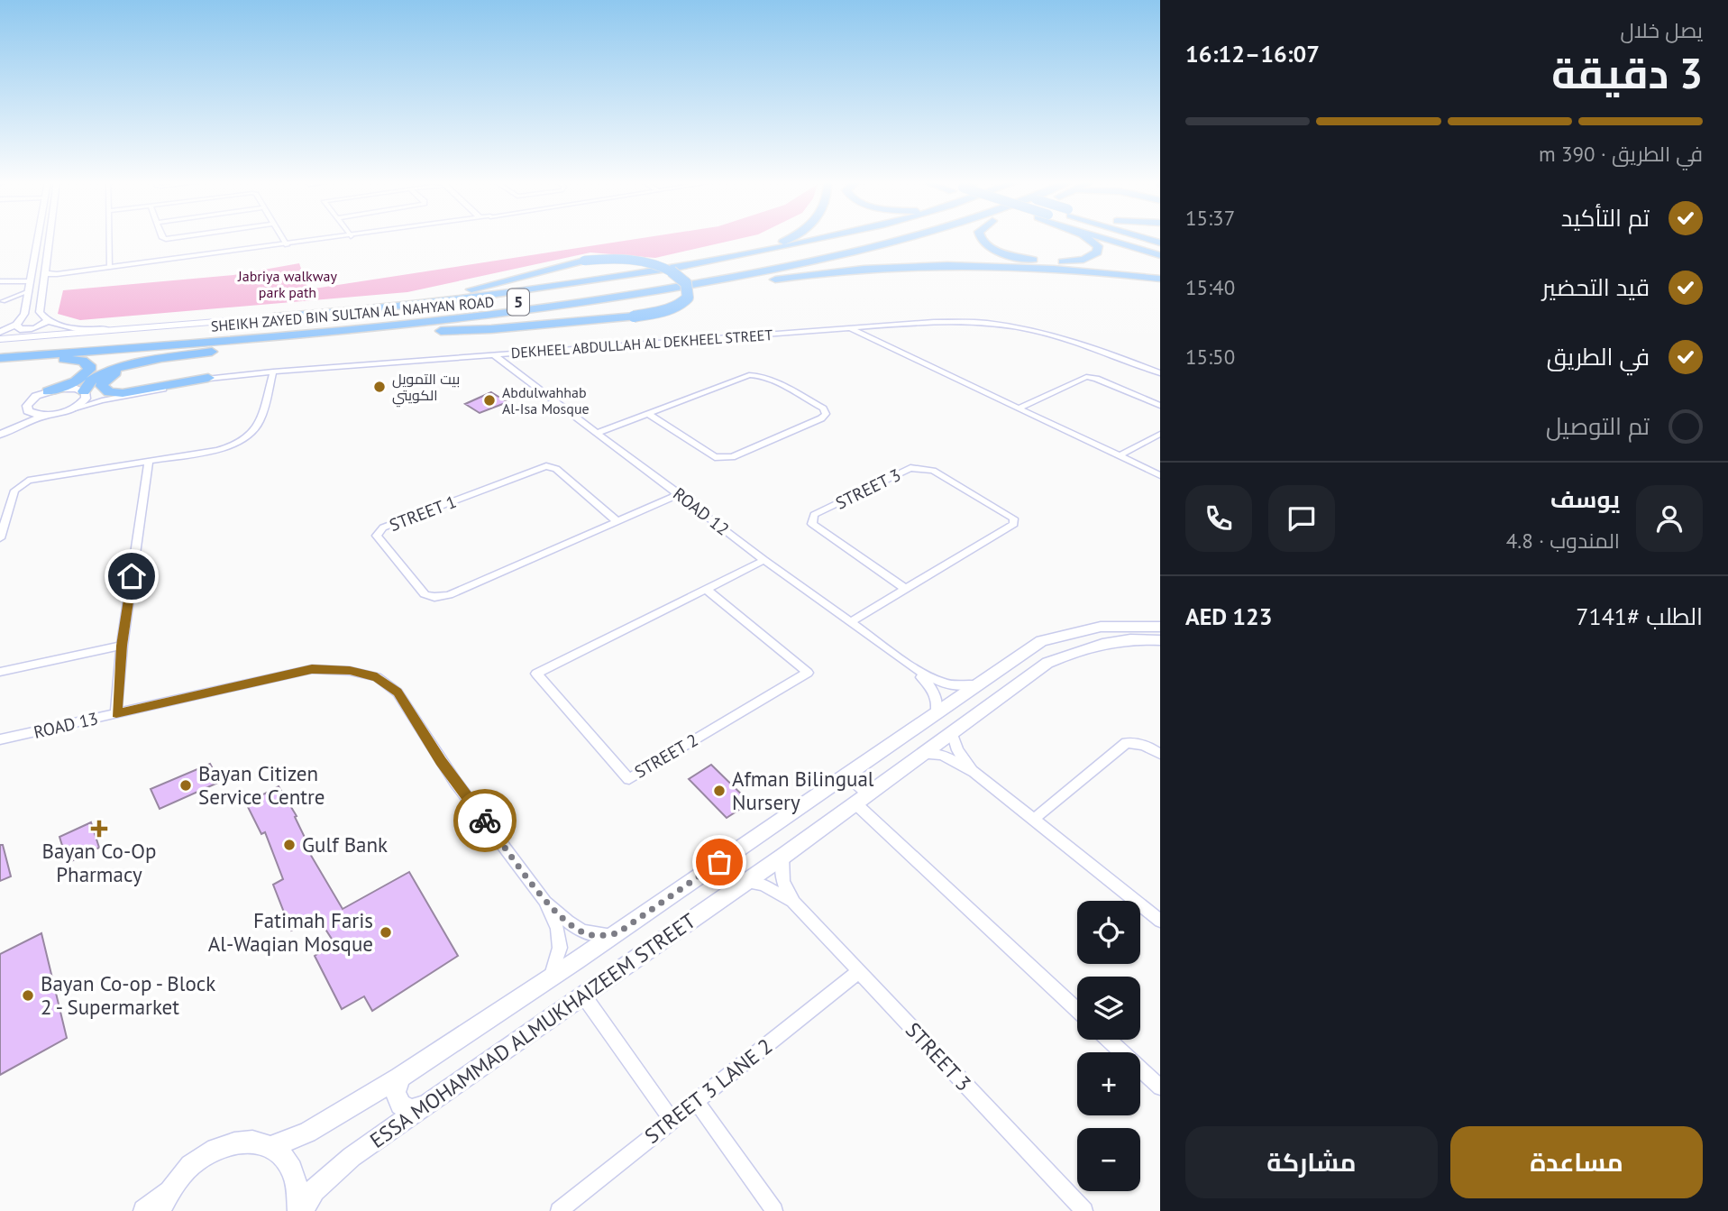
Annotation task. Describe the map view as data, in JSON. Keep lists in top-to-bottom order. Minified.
{"streets":{"highway":["5","SHEIKH ZAYED BIN SULTAN AL NAHYAN ROAD"],"street":["DEKHEEL ABDULLAH AL DEKHEEL STREET","STREET 3","ROAD 12","STREET 1","ROAD 13","STREET 2","ESSA MOHAMMAD ALMUKHAIZEEM STREET","STREET 3 LANE 2"]},"crossings":[["DEKHEEL ABDULLAH AL DEKHEEL STREET","ROAD 12"],["STREET 3","ROAD 12"],["STREET 3","ESSA MOHAMMAD ALMUKHAIZEEM STREET"],["STREET 3","STREET 3 LANE 2"],["ROAD 12","STREET 1"],["ROAD 12","STREET 2"],["ROAD 12","ESSA MOHAMMAD ALMUKHAIZEEM STREET"],["ROAD 13","ESSA MOHAMMAD ALMUKHAIZEEM STREET"]],"parks":["Jabriya walkway park path"],"places":{"other":["بيت التمويل الكويتي","Abdulwahhab Al-Isa Mosque","Bayan Citizen Service Centre","Afman Bilingual Nursery","Gulf Bank","Fatimah Faris Al-Waqian Mosque","Bayan Co-op - Block 2 - Supermarket"],"health":["Bayan Co-Op Pharmacy"]},"page":{"heading":["3 دقيقة","يصل خلال","16:07–16:12"],"panel":["يوسف","المندوب · 4.8","الطلب #7141","AED 123"],"bar":"في الطريق · 390 m","list":[["تم التأكيد","15:37"],["قيد التحضير","15:40"],["في الطريق","15:50"],"تم التوصيل"],"map_buttons":["+","−"],"buttons":["مساعدة","مشاركة"]}}
